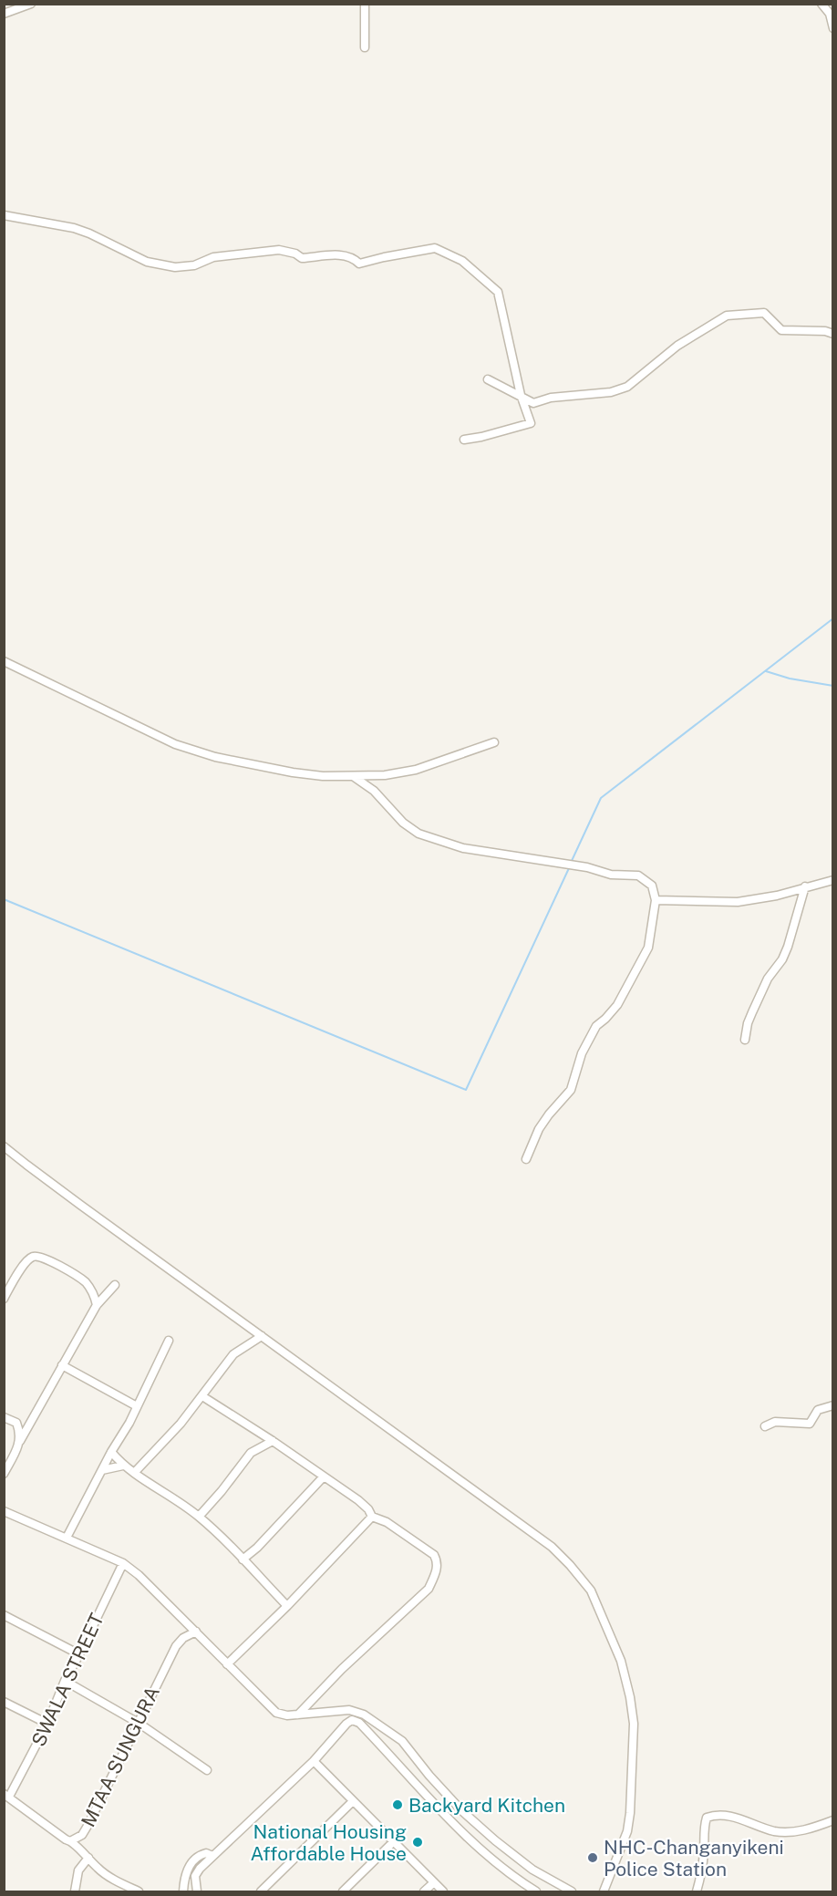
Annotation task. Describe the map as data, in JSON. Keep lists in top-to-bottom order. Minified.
{"streets":{"street":["SWALA STREET","MTAA SUNGURA"]},"crossings":[["SWALA STREET","MTAA SUNGURA"]],"places":["Backyard Kitchen","National Housing Affordable House","NHC-Changanyikeni Police Station"]}
